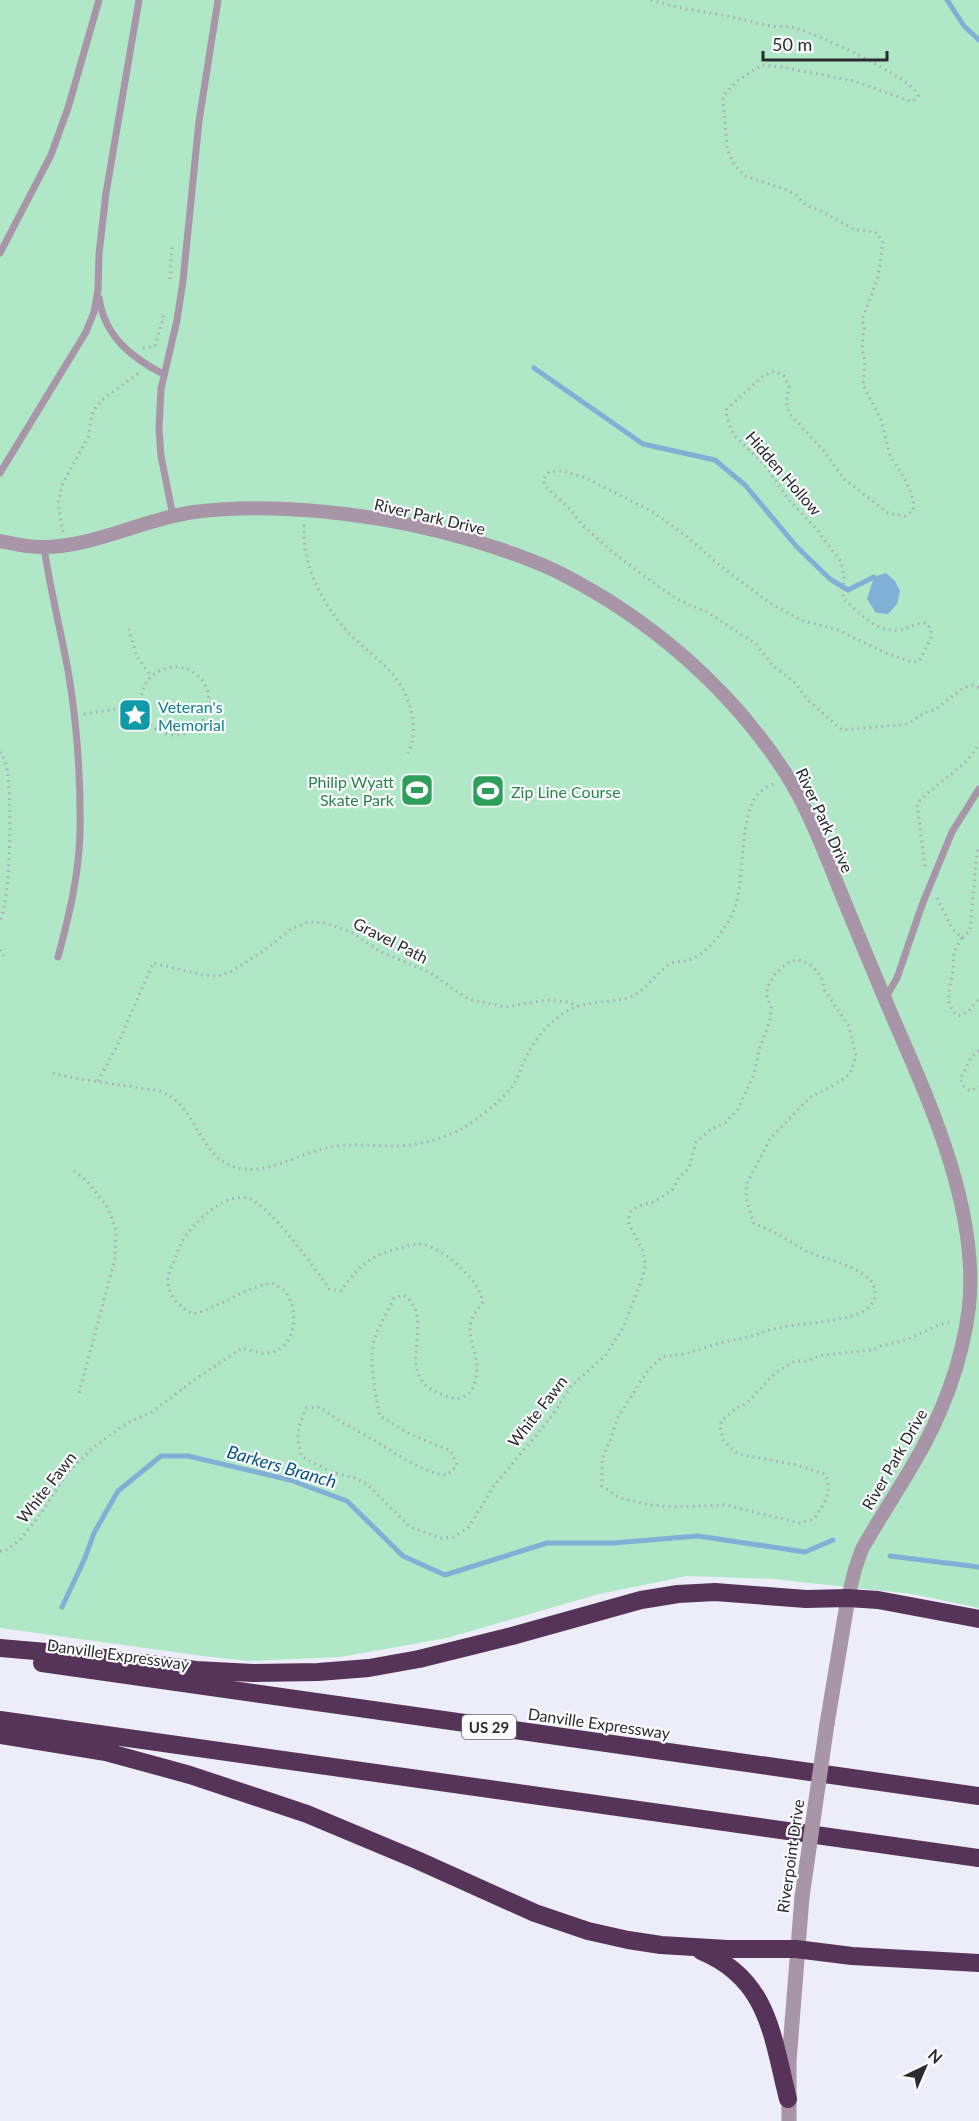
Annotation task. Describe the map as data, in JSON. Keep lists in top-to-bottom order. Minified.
{"streets":{"highway":["Danville Expressway","US 29"],"street":["River Park Drive","Riverpoint Drive"],"path":["Hidden Hollow","Gravel Path","White Fawn"]},"crossings":[["River Park Drive","Gravel Path"],["River Park Drive","White Fawn"],["River Park Drive","Riverpoint Drive"]],"water":["Barkers Branch"],"places":{"place":["Veteran's Memorial"],"sports":["Philip Wyatt Skate Park","Zip Line Course"]},"scale_bar":"50 m","north":"top right"}
